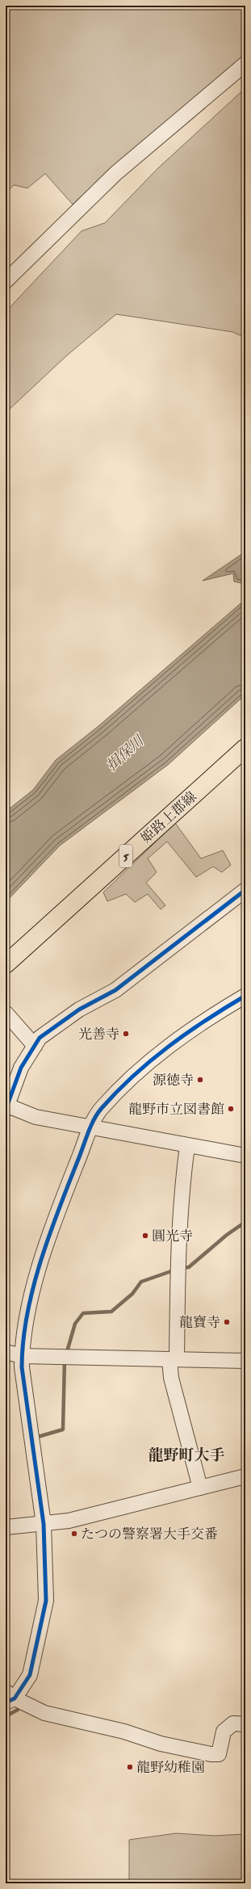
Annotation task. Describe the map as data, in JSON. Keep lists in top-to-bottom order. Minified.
{"streets":{"main road":["姫路上郡線","5"]},"districts":["龍野町大手"],"water":["揖保川"],"places":["光善寺","源徳寺","龍野市立図書館","圓光寺","龍寶寺","たつの警察署大手交番","龍野幼稚園"]}
